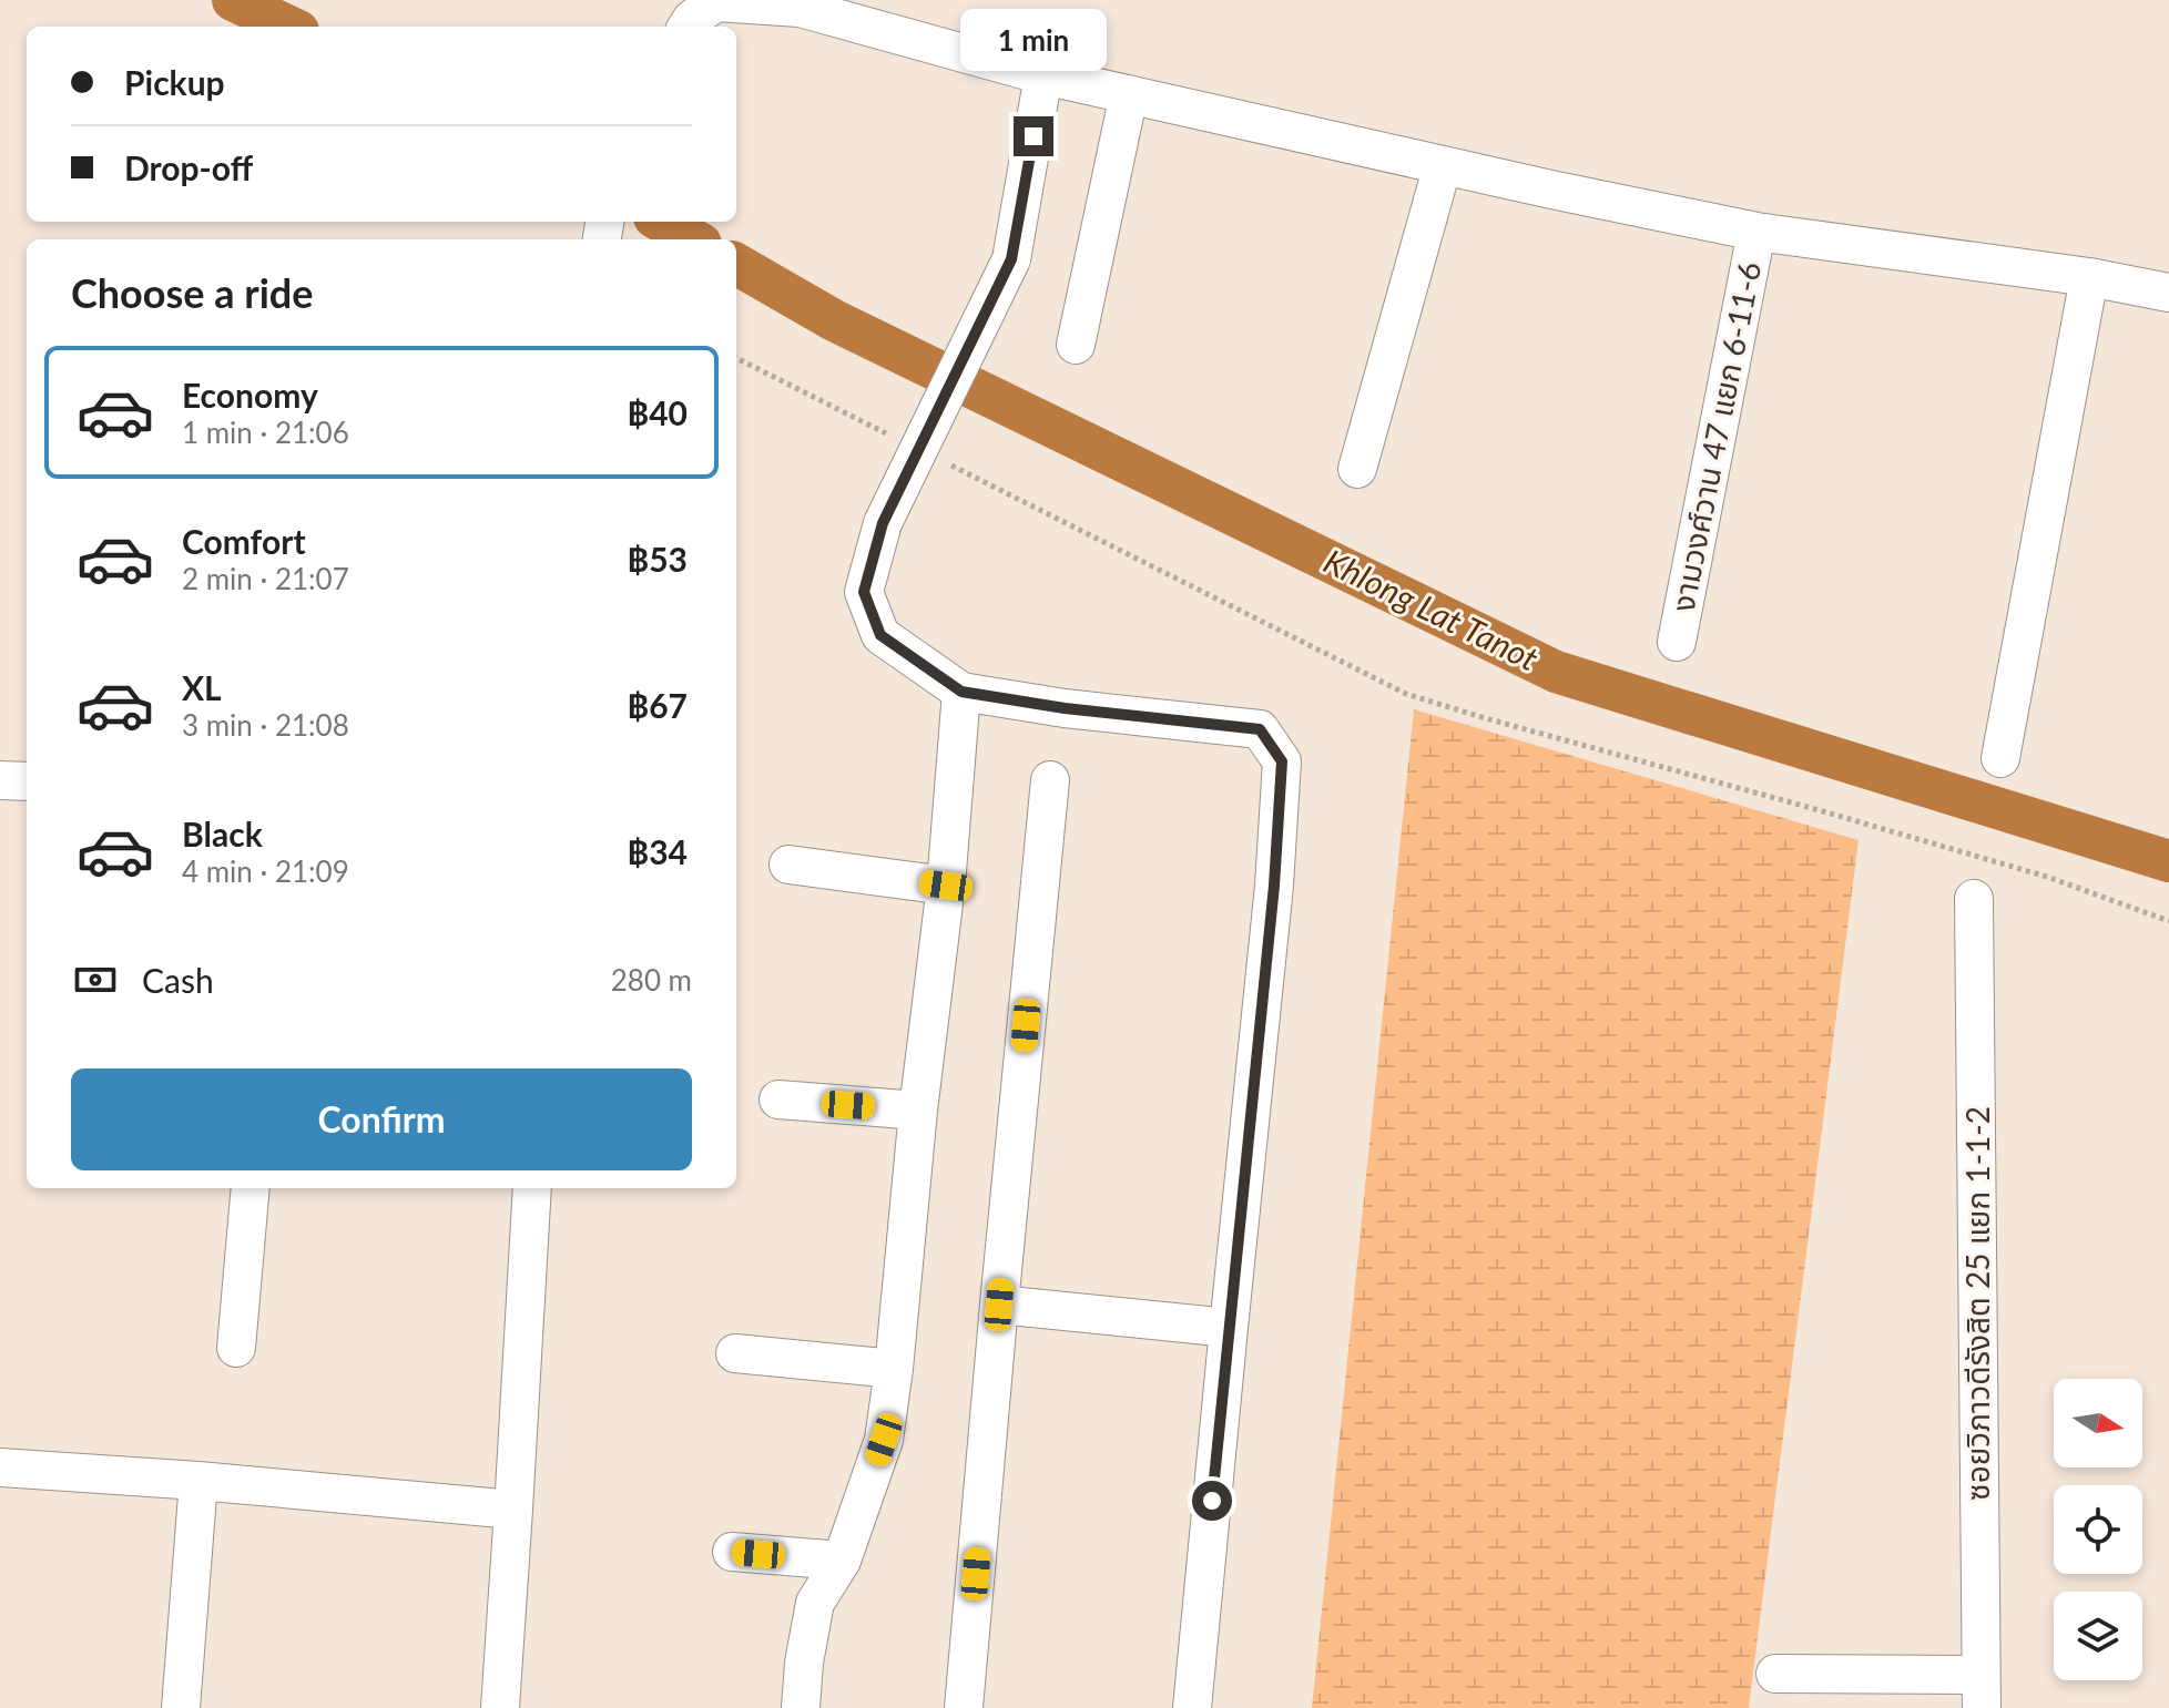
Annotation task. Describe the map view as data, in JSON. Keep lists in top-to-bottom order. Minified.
{"streets":{"street":["งามวงศ์วาน 47 แยก 6-11-6","ซอยวิภาวดีรังสิต 25 แยก 1-1-2"]},"water":["Khlong Lat Tanot"],"north":"right","page":{"bubble":"1 min","banner":["Pickup","Drop-off"],"heading":"Choose a ride","list":[{"name":"Economy","note":"1 min · 21:06","value":"฿40"},{"name":"Comfort","note":"2 min · 21:07","value":"฿53"},{"name":"XL","note":"3 min · 21:08","value":"฿67"},{"name":"Black","note":"4 min · 21:09","value":"฿34"}],"pay":["Cash","280 m"],"buttons":"Confirm"}}
